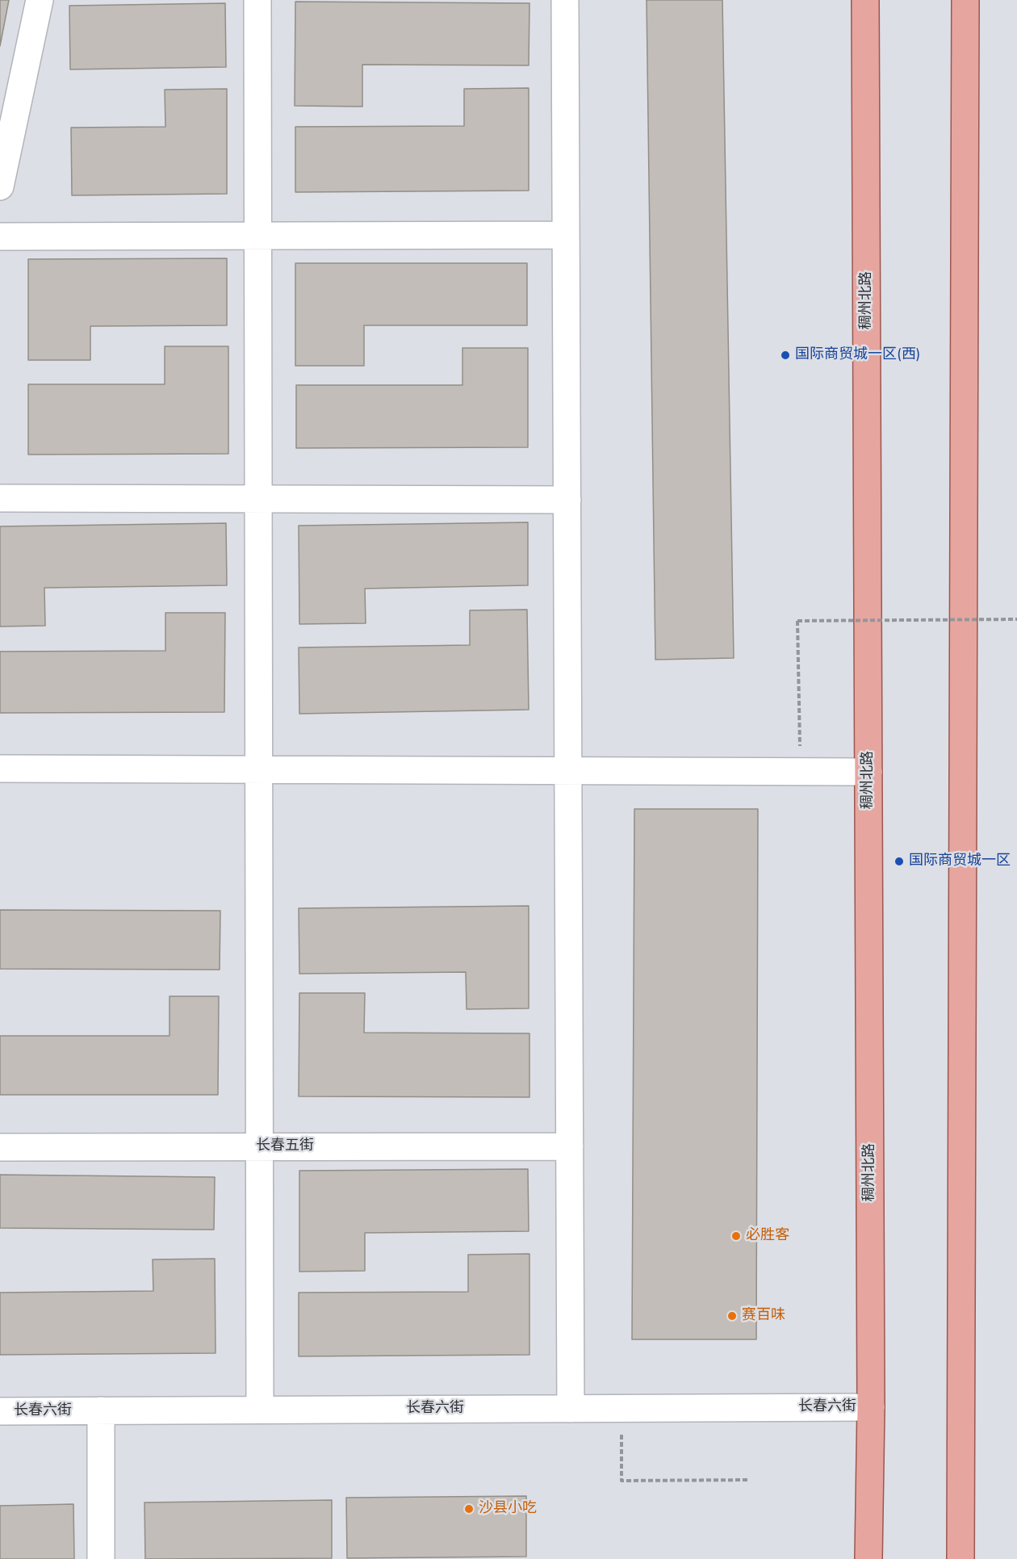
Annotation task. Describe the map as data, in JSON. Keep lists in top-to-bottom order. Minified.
{"streets":{"main road":["稠州北路"],"street":["长春五街","长春六街"]},"crossings":[["稠州北路","长春六街"]],"places":["国际商贸城一区(西)","国际商贸城一区","必胜客","赛百味","沙县小吃"]}
